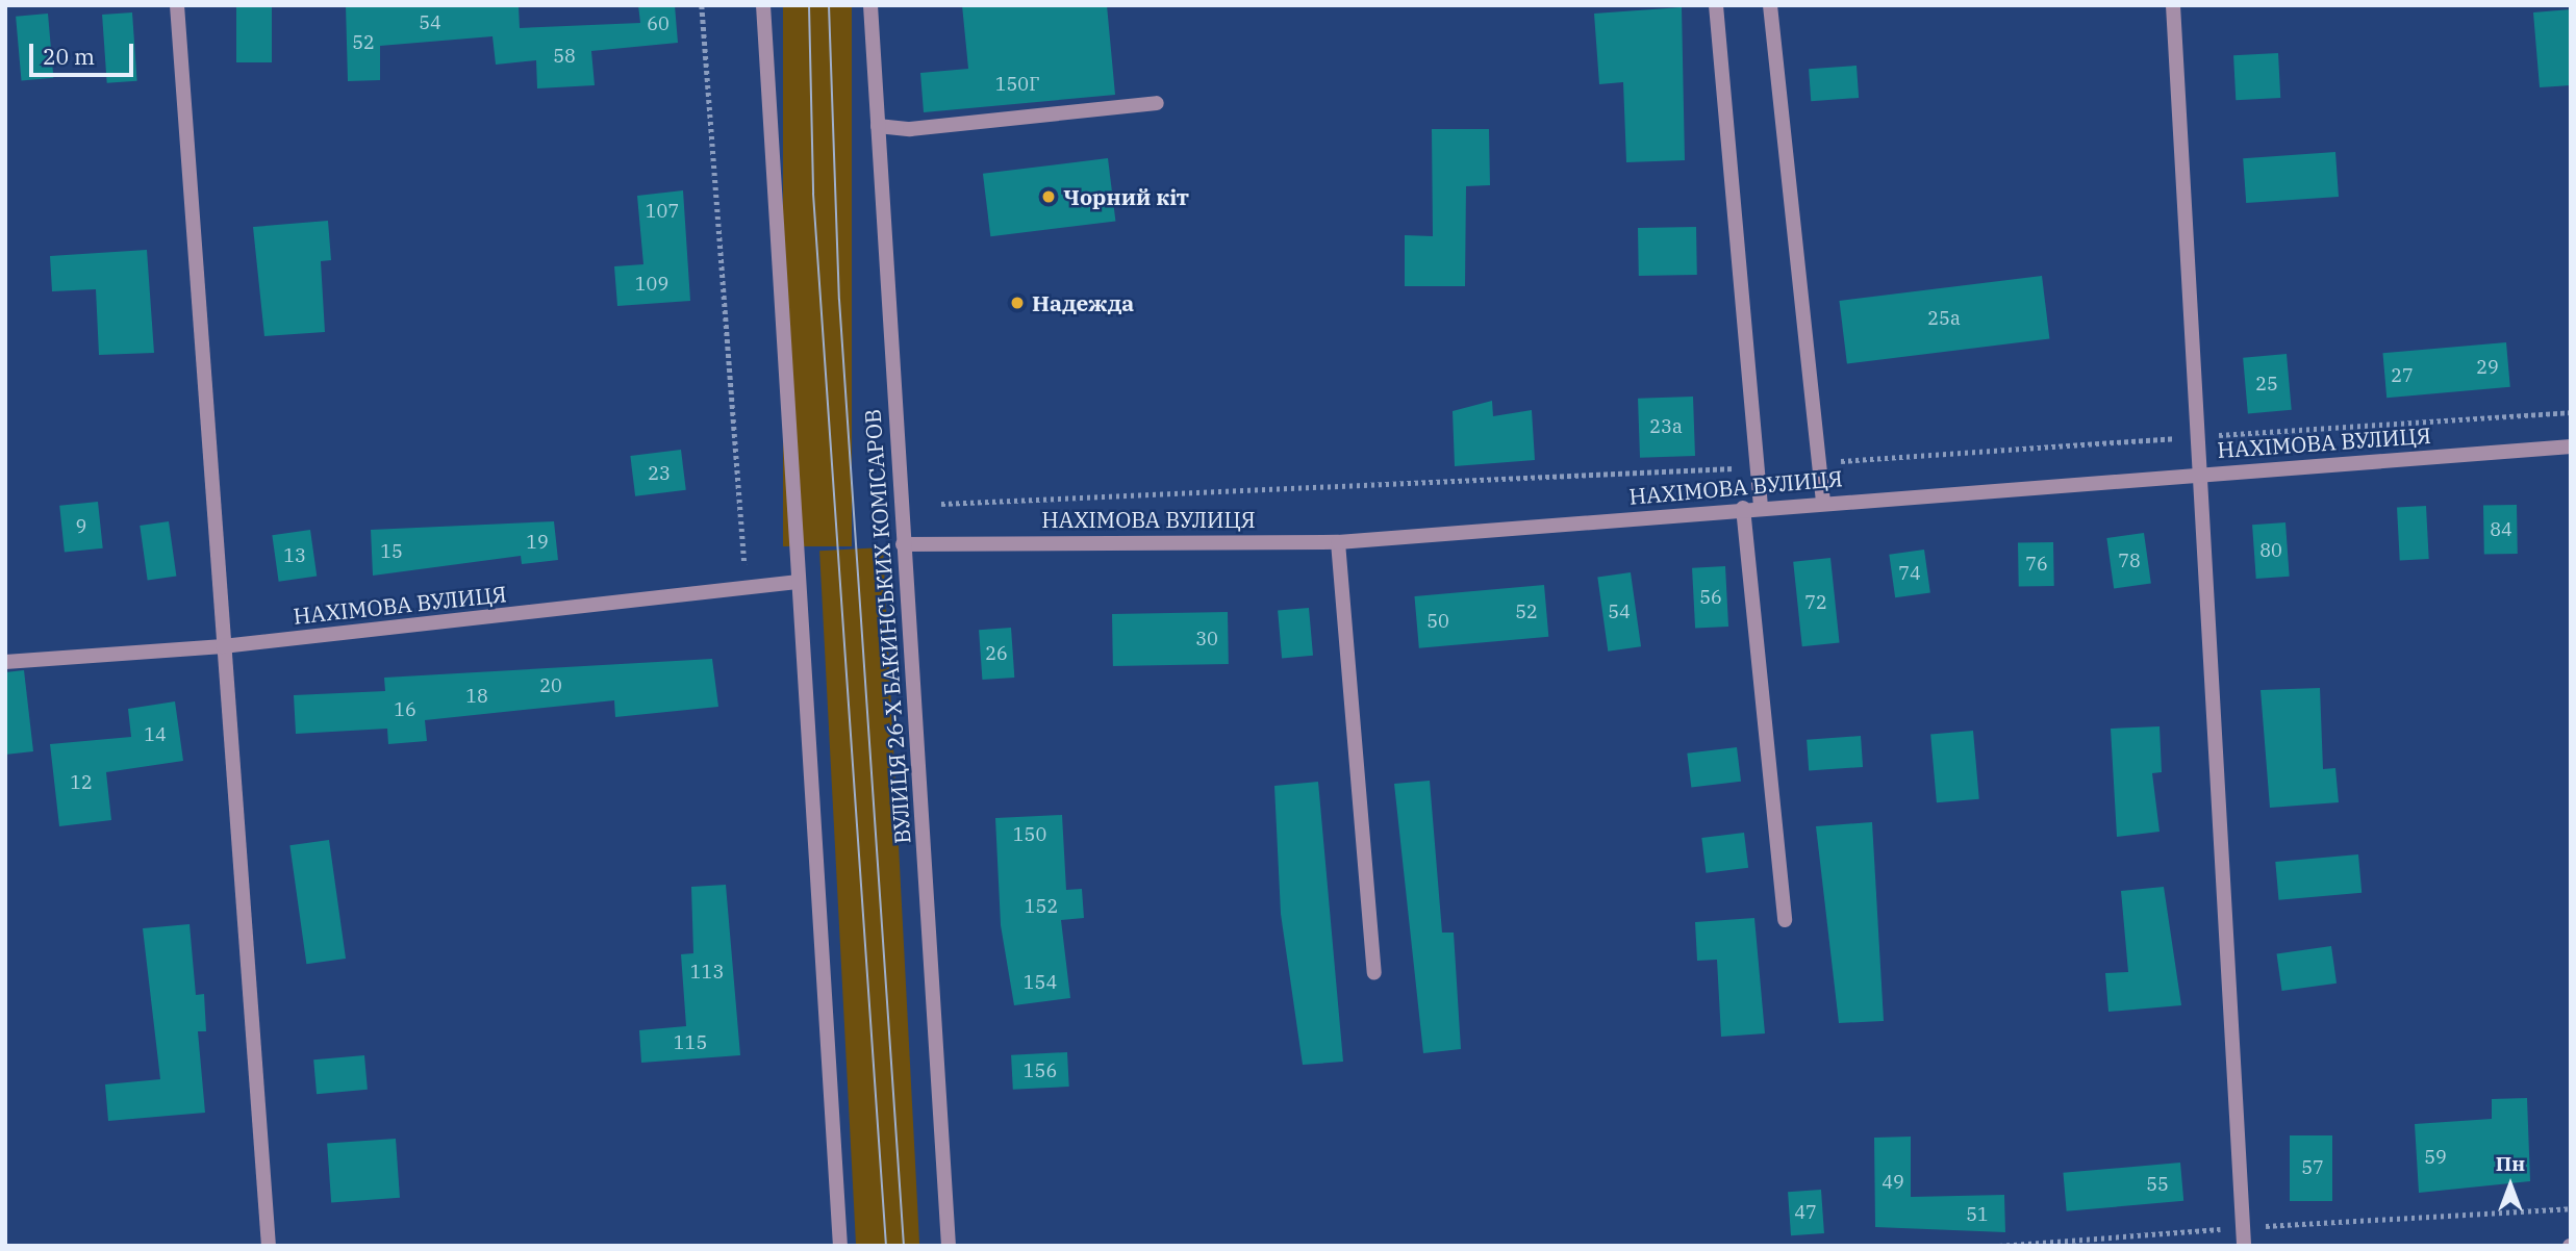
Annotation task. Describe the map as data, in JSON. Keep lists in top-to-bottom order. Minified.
{"streets":{"street":["НАХІМОВА ВУЛИЦЯ","ВУЛИЦЯ 26-Х БАКИНСЬКИХ КОМІСАРОВ"]},"crossings":[["НАХІМОВА ВУЛИЦЯ","ВУЛИЦЯ 26-Х БАКИНСЬКИХ КОМІСАРОВ"]],"places":["Чорний кіт","Надежда"],"house_numbers":["54","60","52","58","150Г","107","109","25а","29","27","25","23а","23","9","84","19","80","15","13","78","76","74","56","72","52","54","50","30","26","20","18","16","14","12","150","152","113","154","115","156","59","57","49","55","47","51"],"scale_bar":"20 m","north":"top"}
